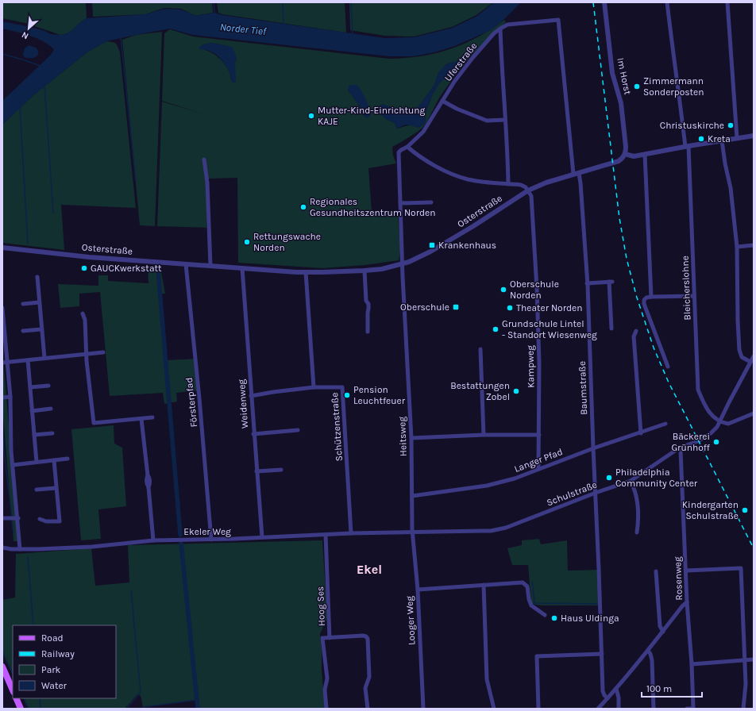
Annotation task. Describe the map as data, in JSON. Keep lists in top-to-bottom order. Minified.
{"streets":{"street":["Uferstraße","Im Horst","Osterstraße","Bleicherslohne","Kampweg","Baumstraße","Försterpfad","Weidenweg","Schützenstraße","Heitsweg","Langer Pfad","Schulstraße","Ekeler Weg","Rosenweg","Hoog Ses","Looger Weg"]},"crossings":[["Uferstraße","Osterstraße"],["Uferstraße","Heitsweg"],["Im Horst","Osterstraße"],["Osterstraße","Kampweg"],["Osterstraße","Baumstraße"],["Osterstraße","Försterpfad"],["Osterstraße","Weidenweg"],["Osterstraße","Heitsweg"],["Bleicherslohne","Schulstraße"],["Kampweg","Langer Pfad"],["Baumstraße","Langer Pfad"],["Baumstraße","Schulstraße"],["Försterpfad","Ekeler Weg"],["Weidenweg","Ekeler Weg"],["Schützenstraße","Ekeler Weg"],["Heitsweg","Langer Pfad"],["Heitsweg","Schulstraße"],["Heitsweg","Ekeler Weg"],["Heitsweg","Looger Weg"],["Schulstraße","Ekeler Weg"],["Schulstraße","Rosenweg"],["Schulstraße","Looger Weg"],["Ekeler Weg","Hoog Ses"],["Ekeler Weg","Looger Weg"]],"districts":["Ekel"],"water":["Norder Tief"],"places":{"other":["Zimmermann Sonderposten","Mutter-Kind-Einrichtung KAJE","Christuskirche","Kreta","Regionales Gesundheitszentrum Norden","Rettungswache Norden","GAUCKwerkstatt","Oberschule Norden","Theater Norden","Grundschule Lintel - Standort Wiesenweg","Bestattungen Zobel","Pension Leuchtfeuer","Bäckerei Grünhoff","Philadelphia Community Center","Kindergarten Schulstraße","Haus Uldinga"],"transit":["Krankenhaus","Oberschule"]},"legend":["Road","Railway","Park","Water"],"scale_bar":"100 m","north":"bottom left"}
